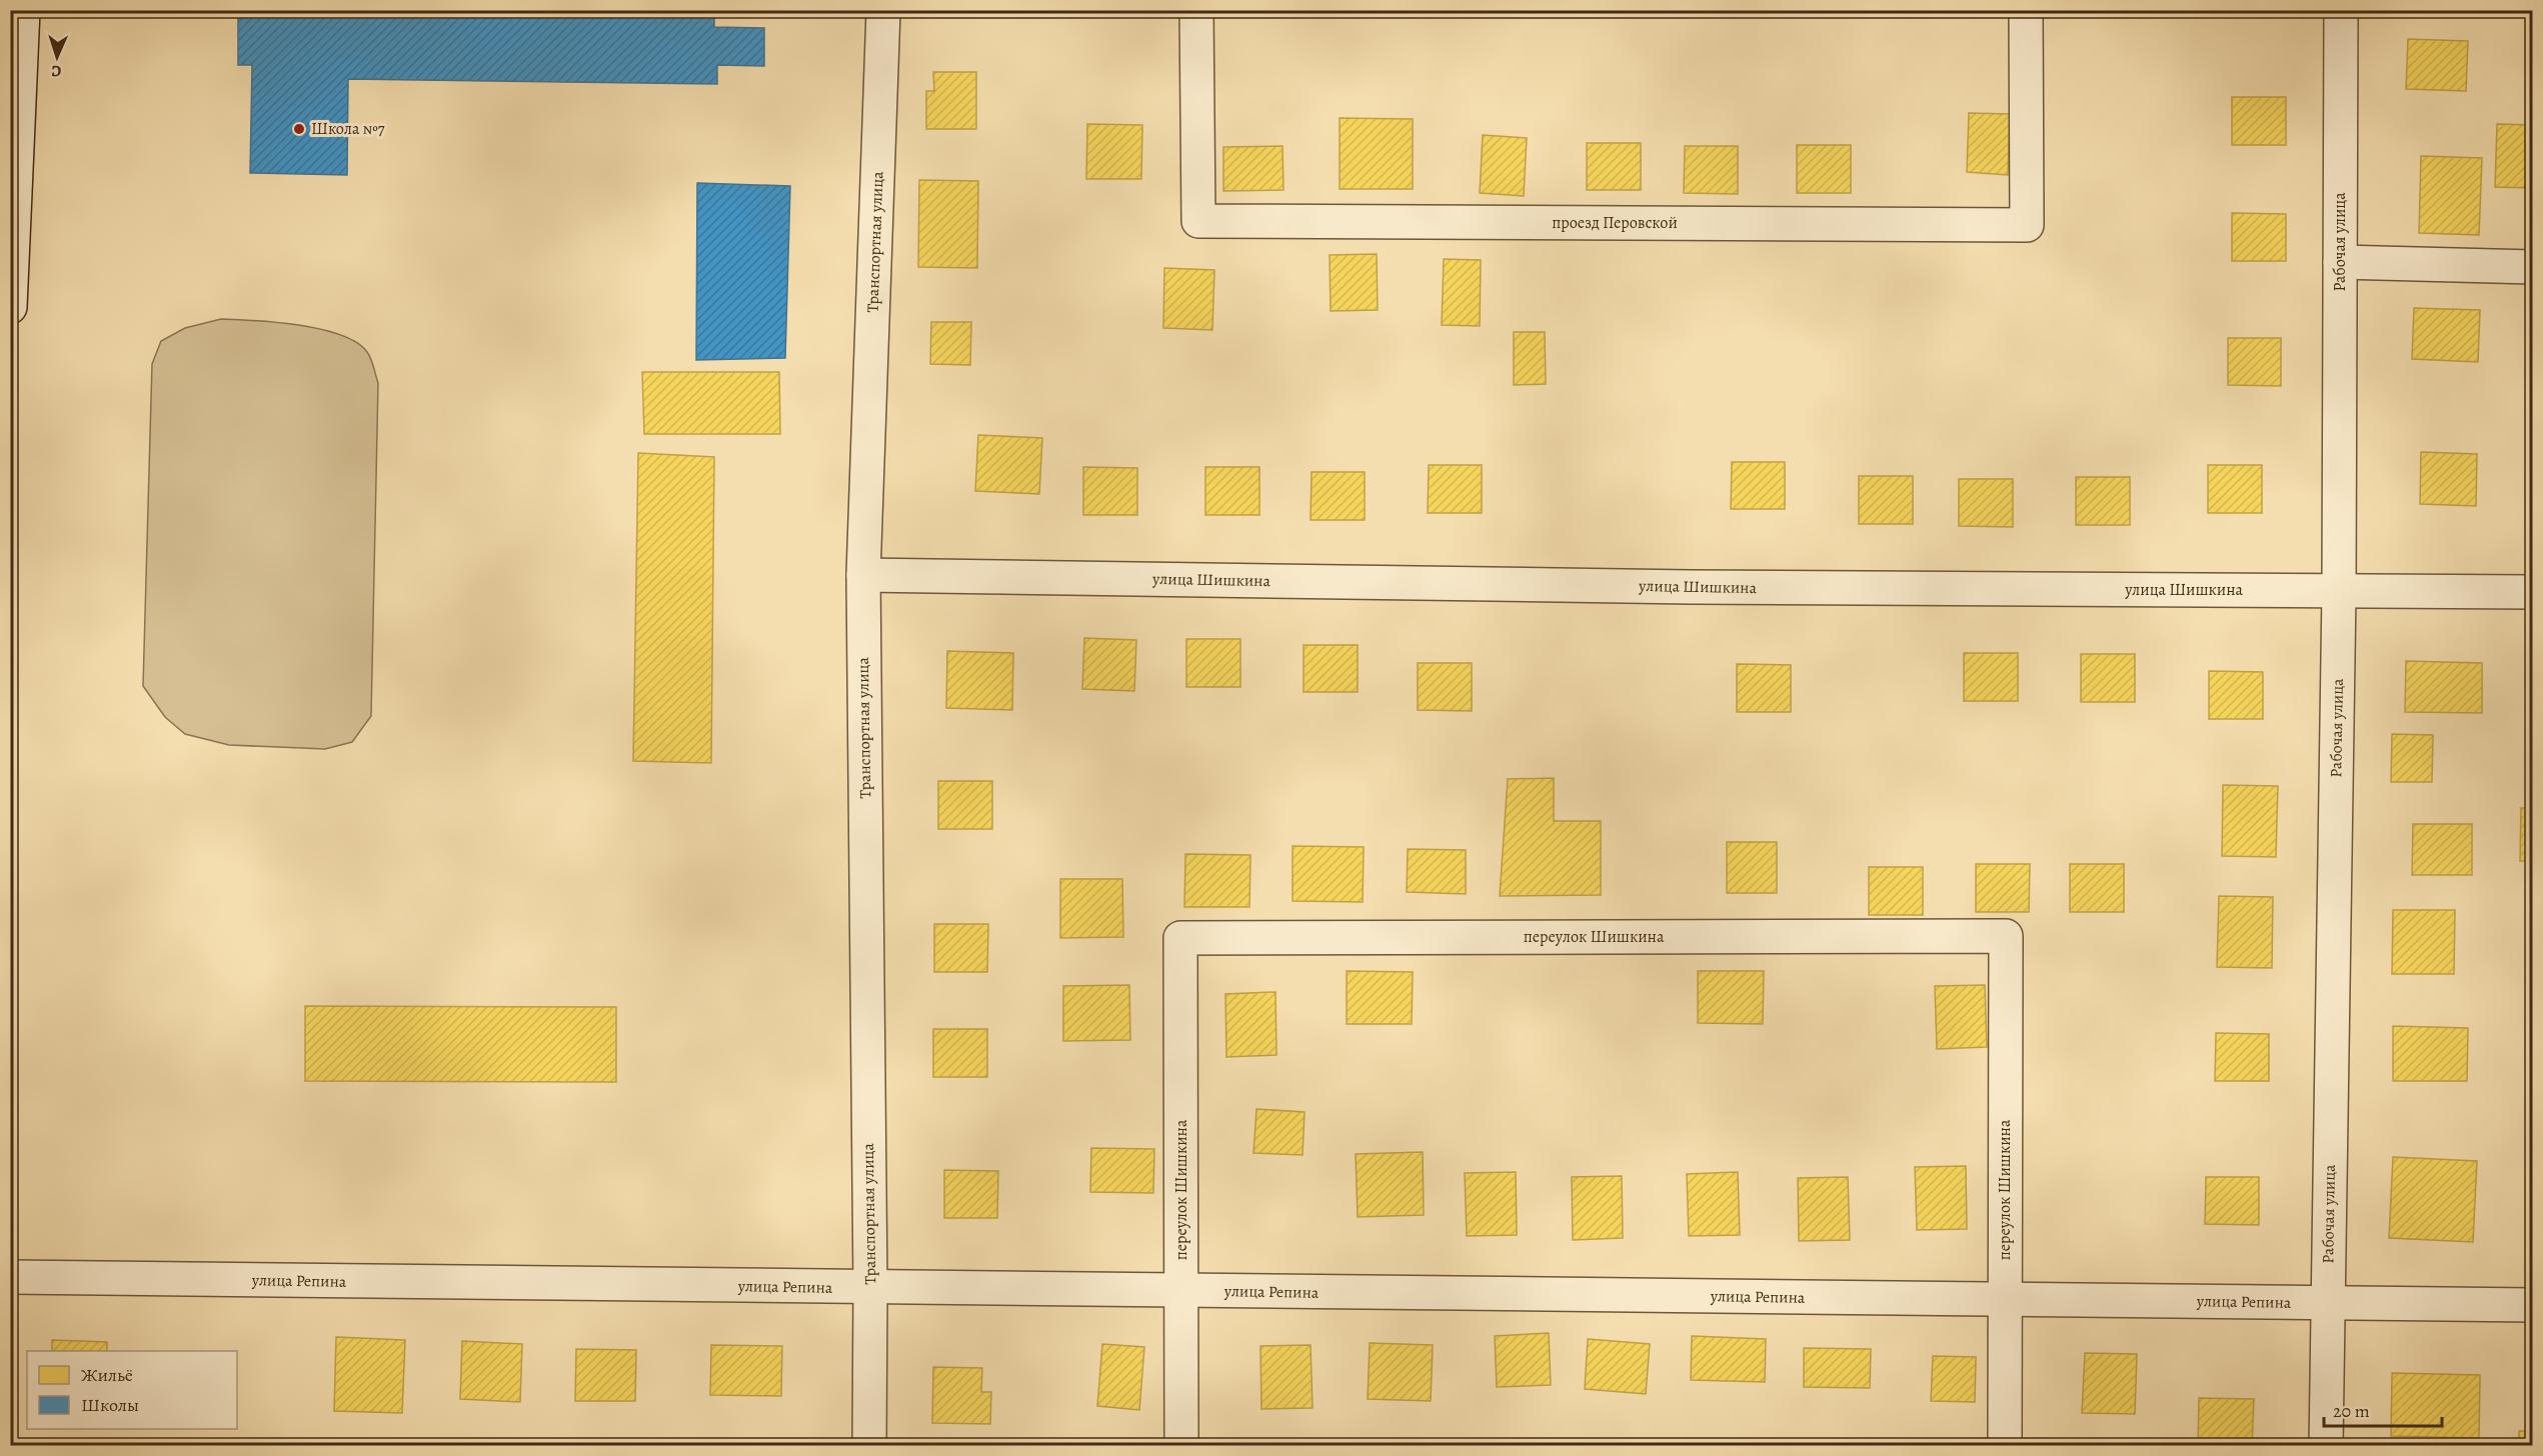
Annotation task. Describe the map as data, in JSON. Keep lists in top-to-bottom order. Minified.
{"streets":{"street":["проезд Перовской","Транспортная улица","Рабочая улица","улица Шишкина","переулок Шишкина","улица Репина"]},"crossings":[["Транспортная улица","улица Шишкина"],["Транспортная улица","улица Репина"],["Рабочая улица","улица Шишкина"],["Рабочая улица","улица Репина"],["переулок Шишкина","улица Репина"]],"places":["Школа №7"],"legend":["Жильё","Школы"],"scale_bar":"20 m","north":"bottom"}
